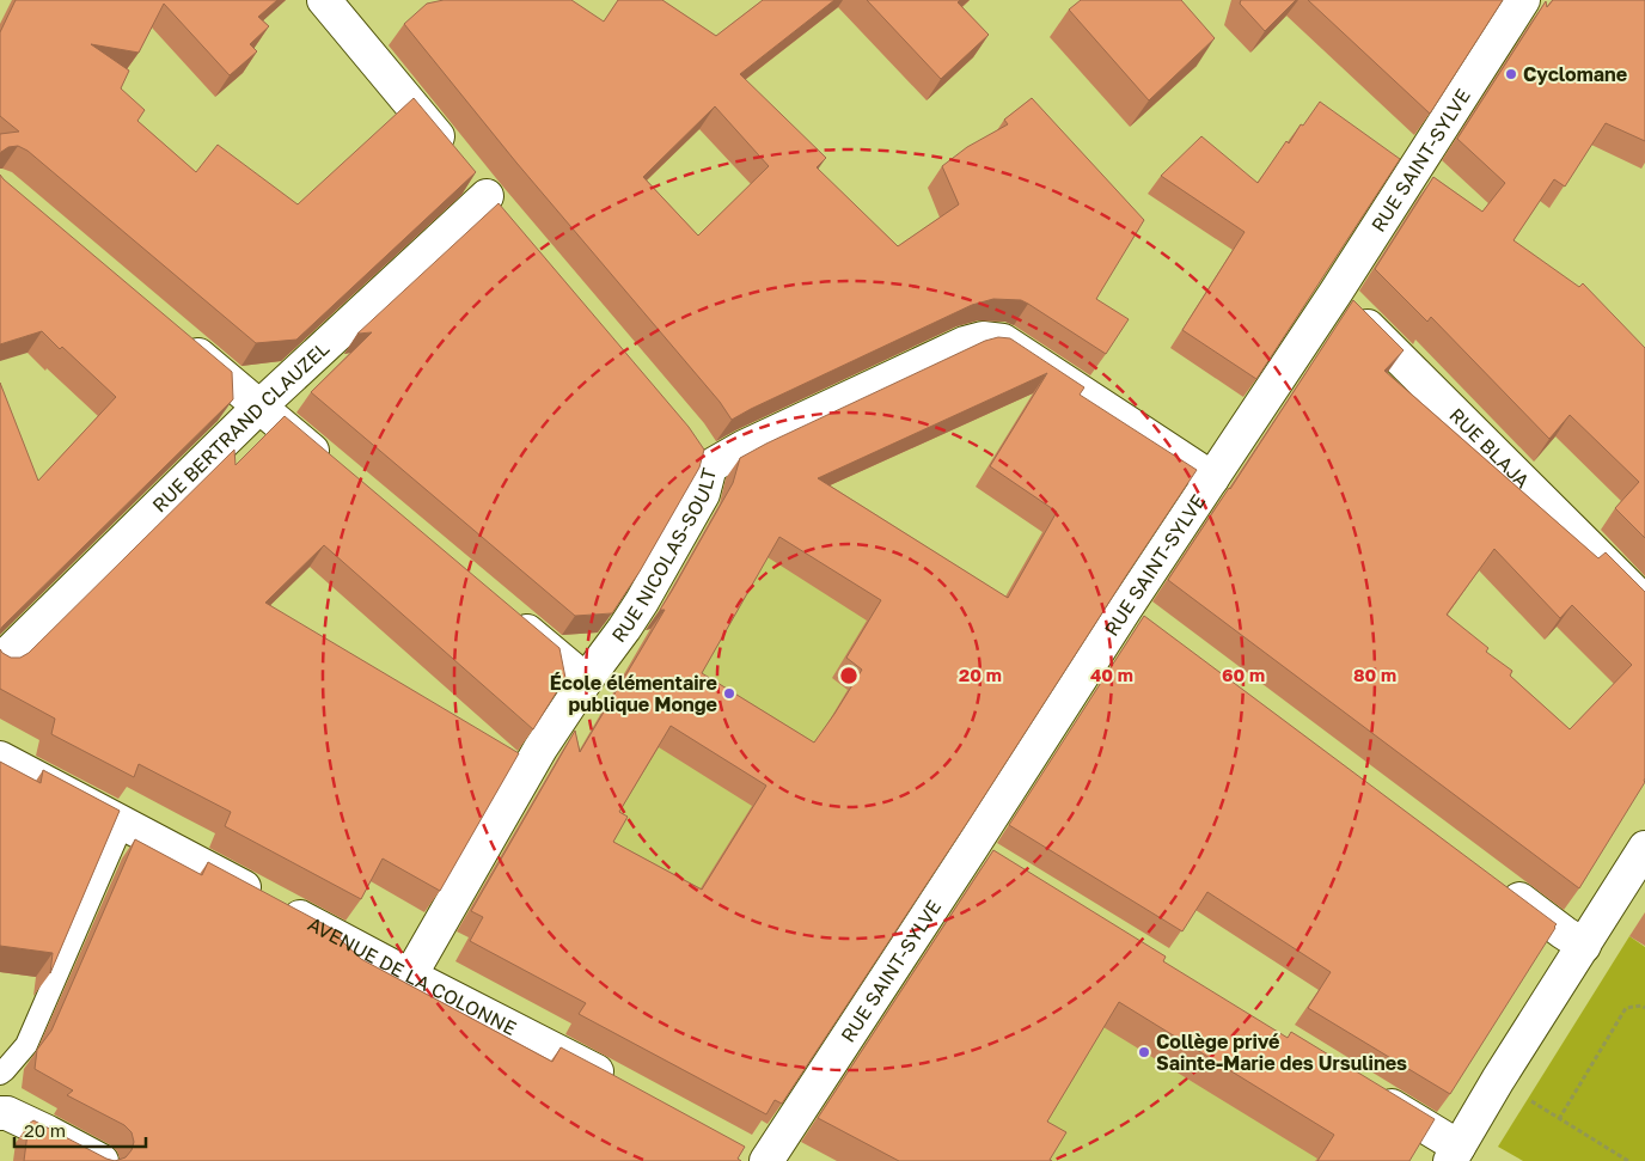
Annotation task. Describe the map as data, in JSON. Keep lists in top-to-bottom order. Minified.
{"streets":{"street":["RUE SAINT-SYLVE","RUE BERTRAND CLAUZEL","RUE BLAJA","RUE NICOLAS-SOULT","AVENUE DE LA COLONNE"]},"crossings":[["RUE SAINT-SYLVE","RUE BLAJA"],["RUE SAINT-SYLVE","RUE NICOLAS-SOULT"],["RUE NICOLAS-SOULT","AVENUE DE LA COLONNE"]],"places":["Cyclomane","École élémentaire publique Monge","Collège privé Sainte-Marie des Ursulines"],"scale_bar":"20 m","rings":["20 m","40 m","60 m","80 m"]}
